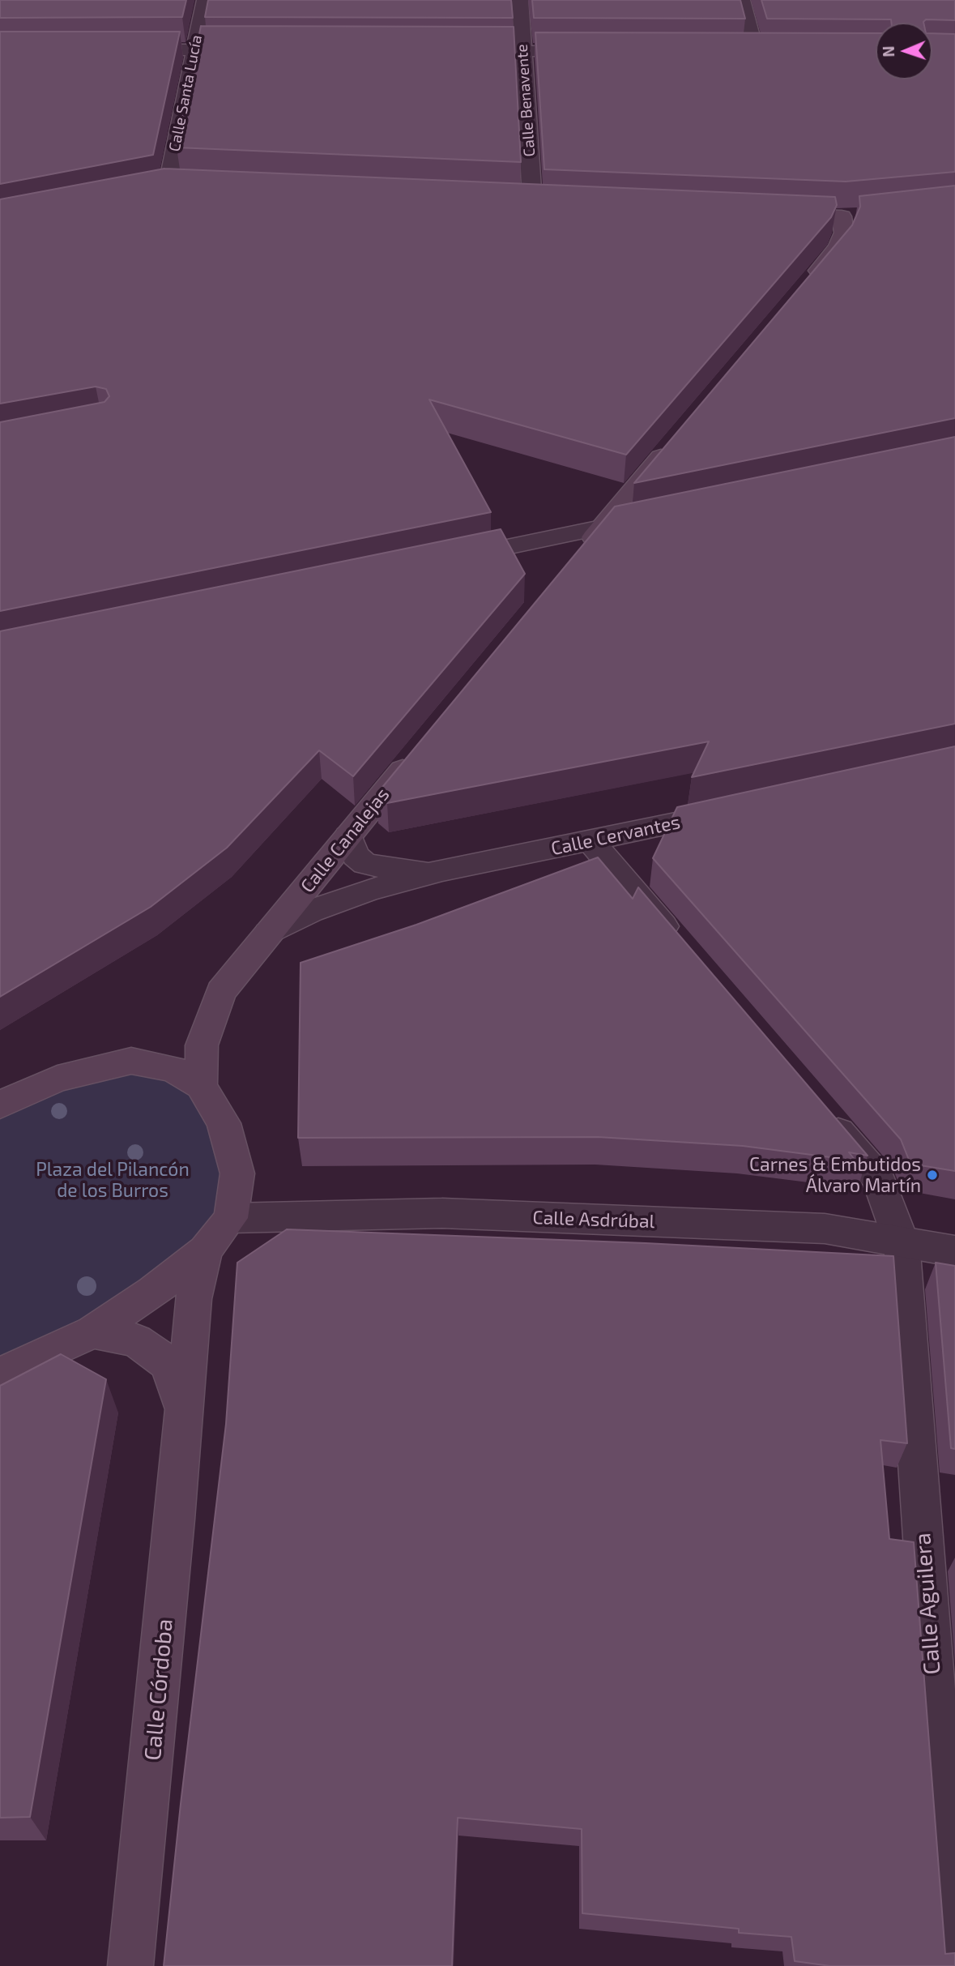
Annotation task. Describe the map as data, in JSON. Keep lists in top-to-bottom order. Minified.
{"streets":{"main road":["Calle Canalejas","Calle Córdoba"],"street":["Calle Santa Lucía","Calle Benavente","Calle Cervantes","Calle Asdrúbal","Calle Aguilera"]},"crossings":[["Calle Cervantes","Calle Canalejas"],["Calle Asdrúbal","Calle Aguilera"]],"parks":["Plaza del Pilancón de los Burros"],"places":["Carnes & Embutidos Álvaro Martín"],"north":"left"}
